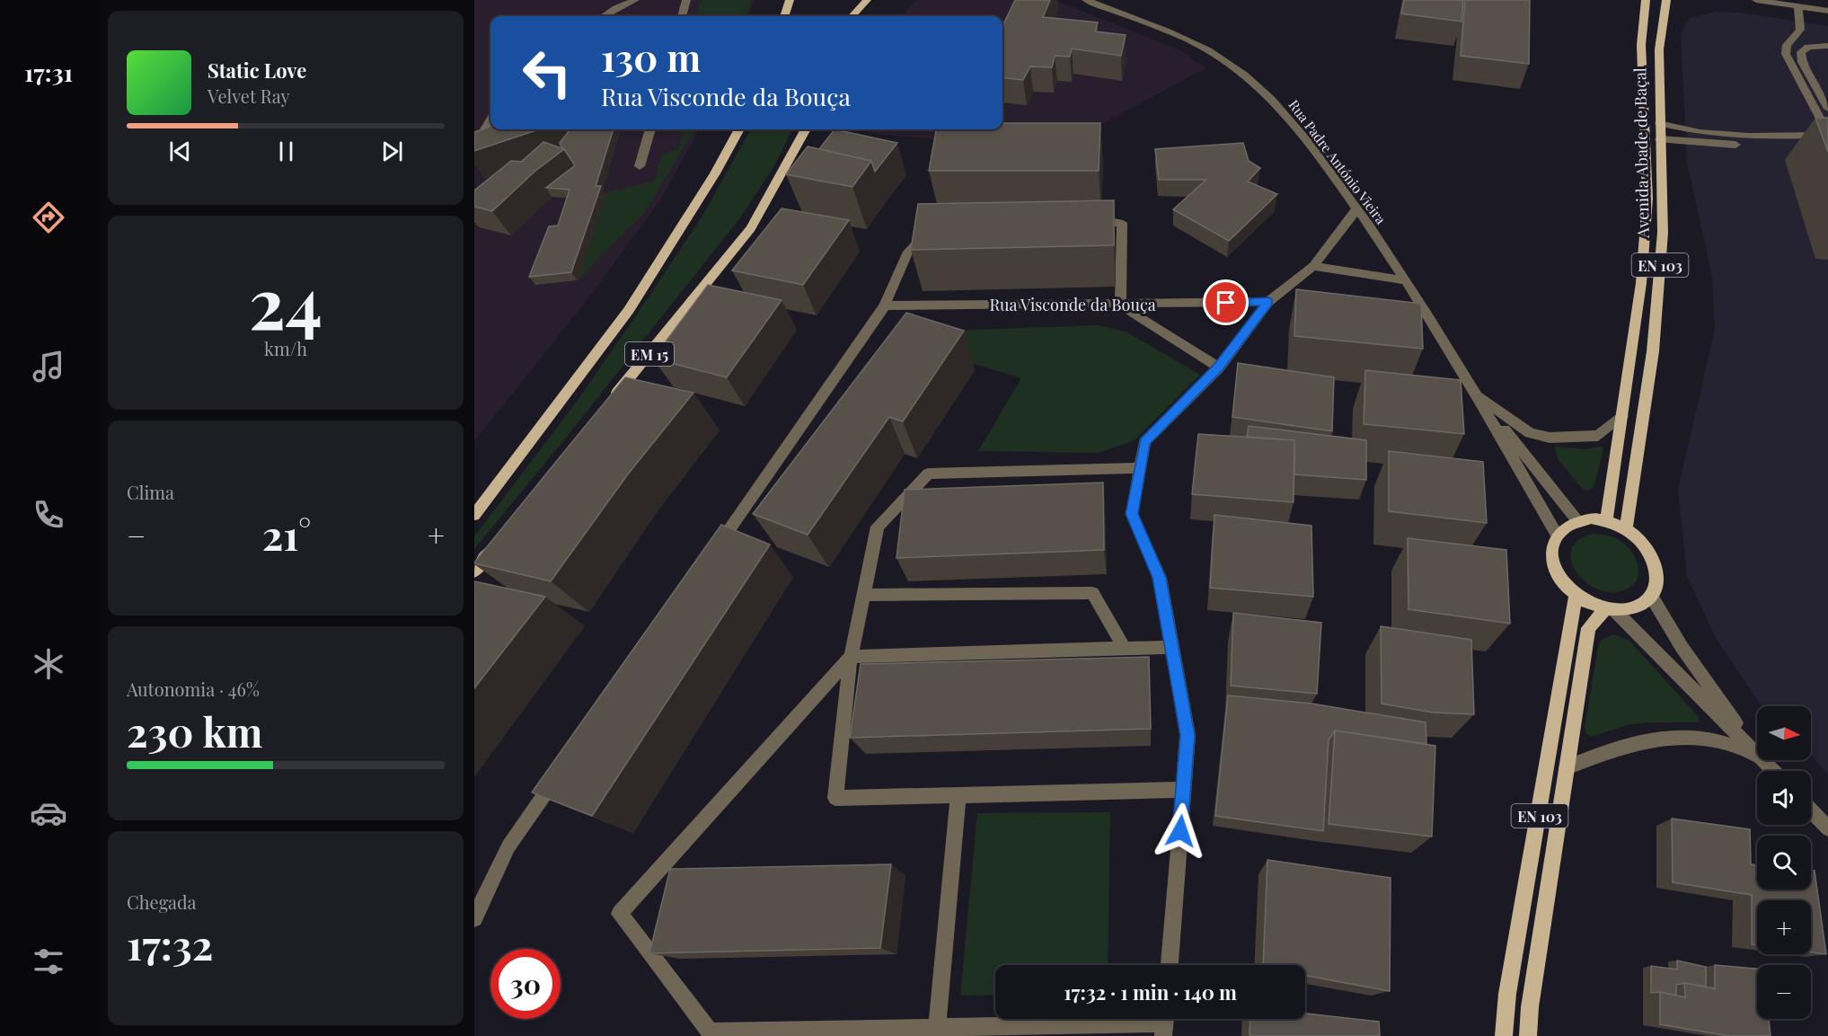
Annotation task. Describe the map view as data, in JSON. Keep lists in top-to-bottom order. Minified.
{"streets":{"main road":["Avenida Abade de Baçal","EN 103","EM 15"],"street":["Rua Padre António Vieira","Rua Visconde da Bouça"]},"crossings":[["Avenida Abade de Baçal","EN 103"]],"north":"right","page":{"tabs":"17:31","turn":["130 m","Rua Visconde da Bouça"],"song":["Static Love","Velvet Ray"],"tile":[["24","km/h"],"Clima",["Autonomia · 46%","230 km"],["Chegada","17:32"]],"heat":["−","21°","+"],"map_buttons":["+","−"],"limit":"30","trip":"17:32 · 1 min · 140 m"}}
